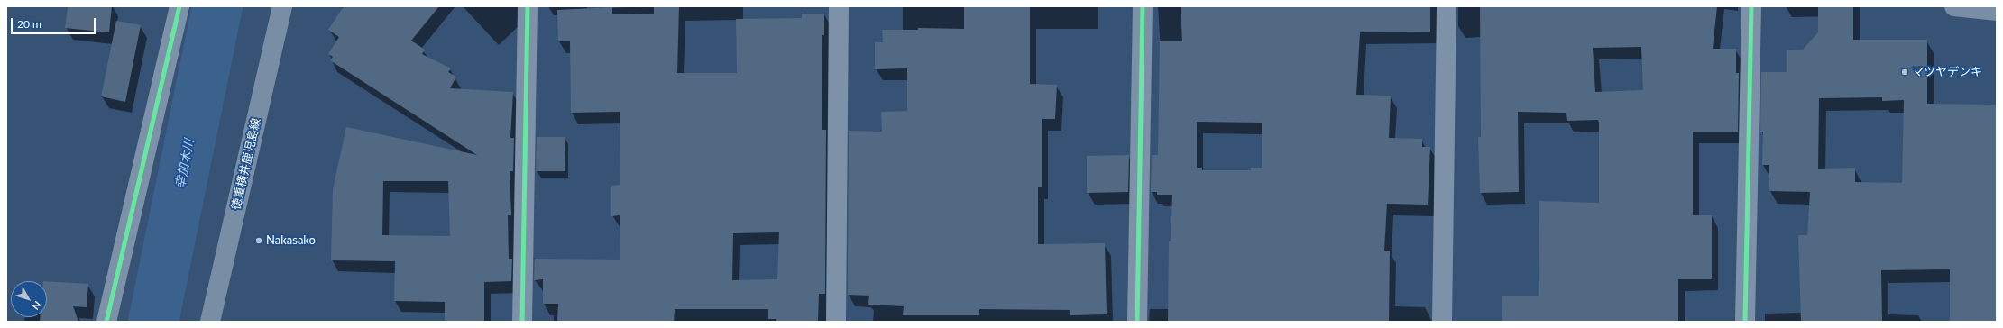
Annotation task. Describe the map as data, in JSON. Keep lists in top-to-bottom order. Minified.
{"streets":{"main road":["徳重横井鹿児島線"]},"water":["幸加木川"],"places":["マツヤデンキ","Nakasako"],"scale_bar":"20 m","north":"bottom right"}
